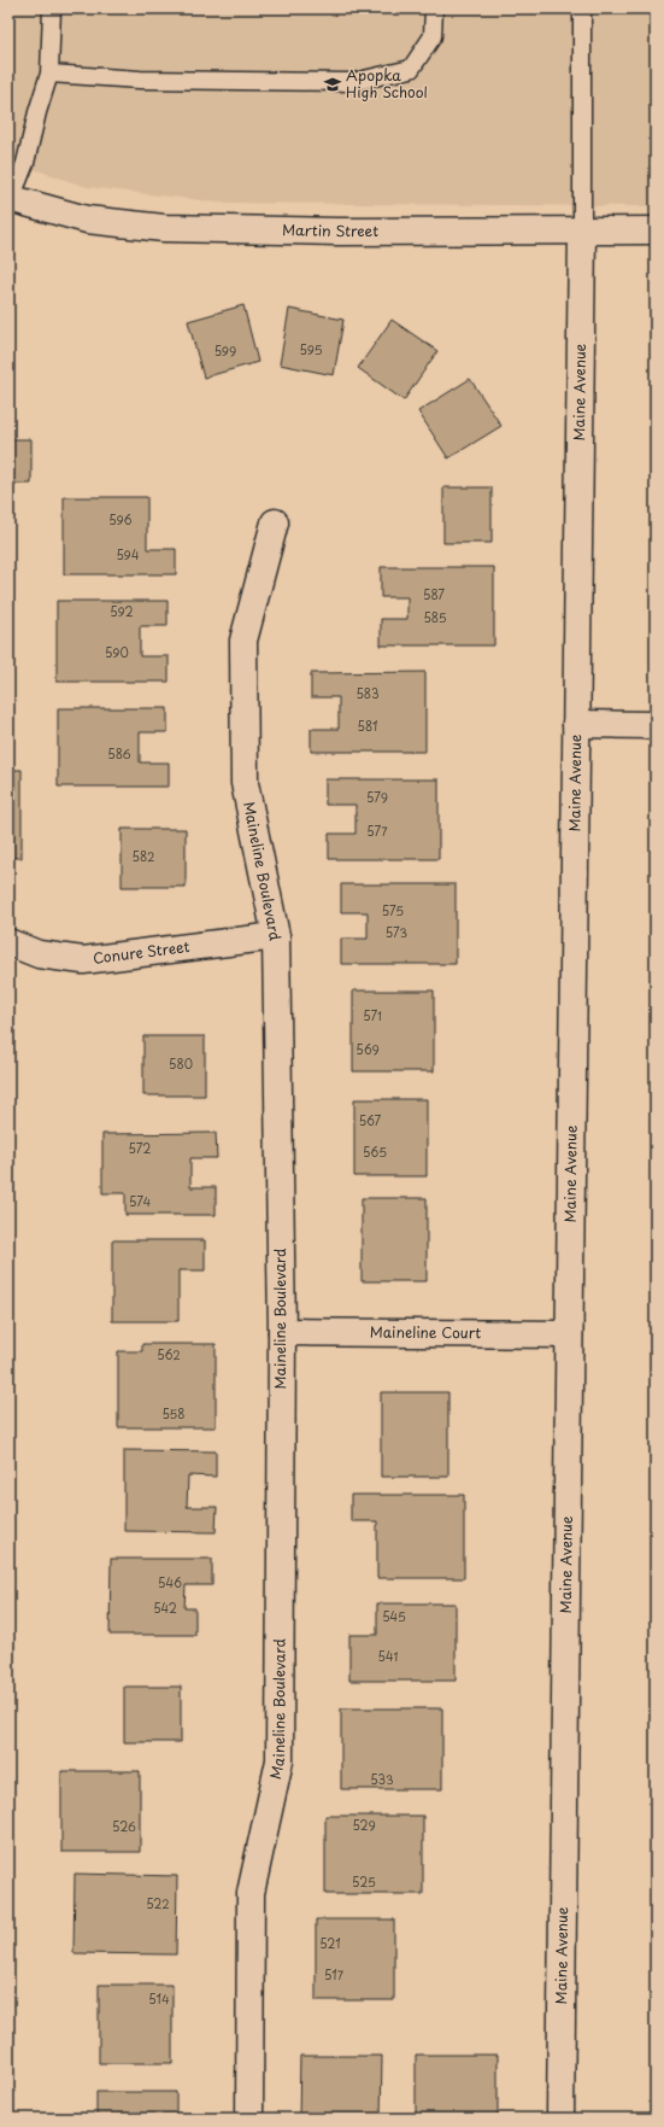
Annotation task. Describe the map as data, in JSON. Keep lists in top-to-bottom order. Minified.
{"streets":{"street":["Martin Street","Maine Avenue","Maineline Boulevard","Conure Street","Maineline Court"]},"crossings":[["Martin Street","Maine Avenue"],["Maine Avenue","Maineline Court"],["Maineline Boulevard","Conure Street"],["Maineline Boulevard","Maineline Court"]],"places":{"school or university":["Apopka High School"]},"house_numbers":["595","599","596","594","587","592","585","590","583","581","586","579","577","582","575","573","571","569","580","567","572","565","574","562","558","546","542","545","541","533","529","526","525","522","521","517","514"]}
